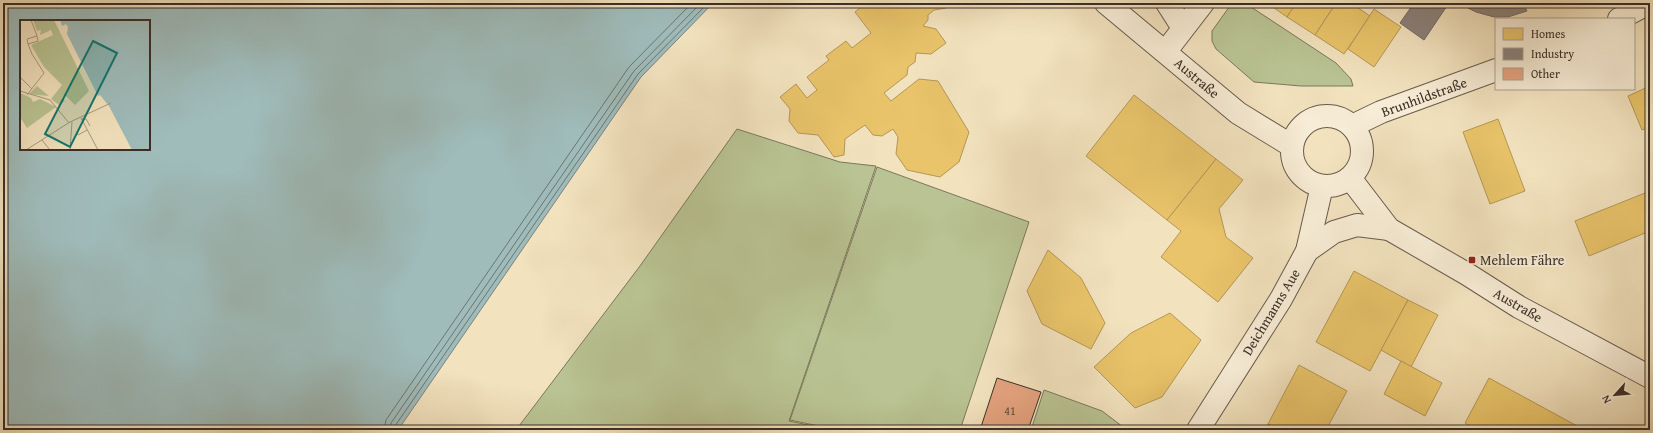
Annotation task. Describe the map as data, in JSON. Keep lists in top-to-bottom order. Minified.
{"streets":{"street":["Austraße","Brunhildstraße","Deichmanns Aue"]},"crossings":[["Austraße","Brunhildstraße"],["Austraße","Deichmanns Aue"],["Brunhildstraße","Deichmanns Aue"]],"places":{"transit":["Mehlem Fähre"]},"house_numbers":["41"],"legend":["Homes","Industry","Other"],"north":"bottom left"}
